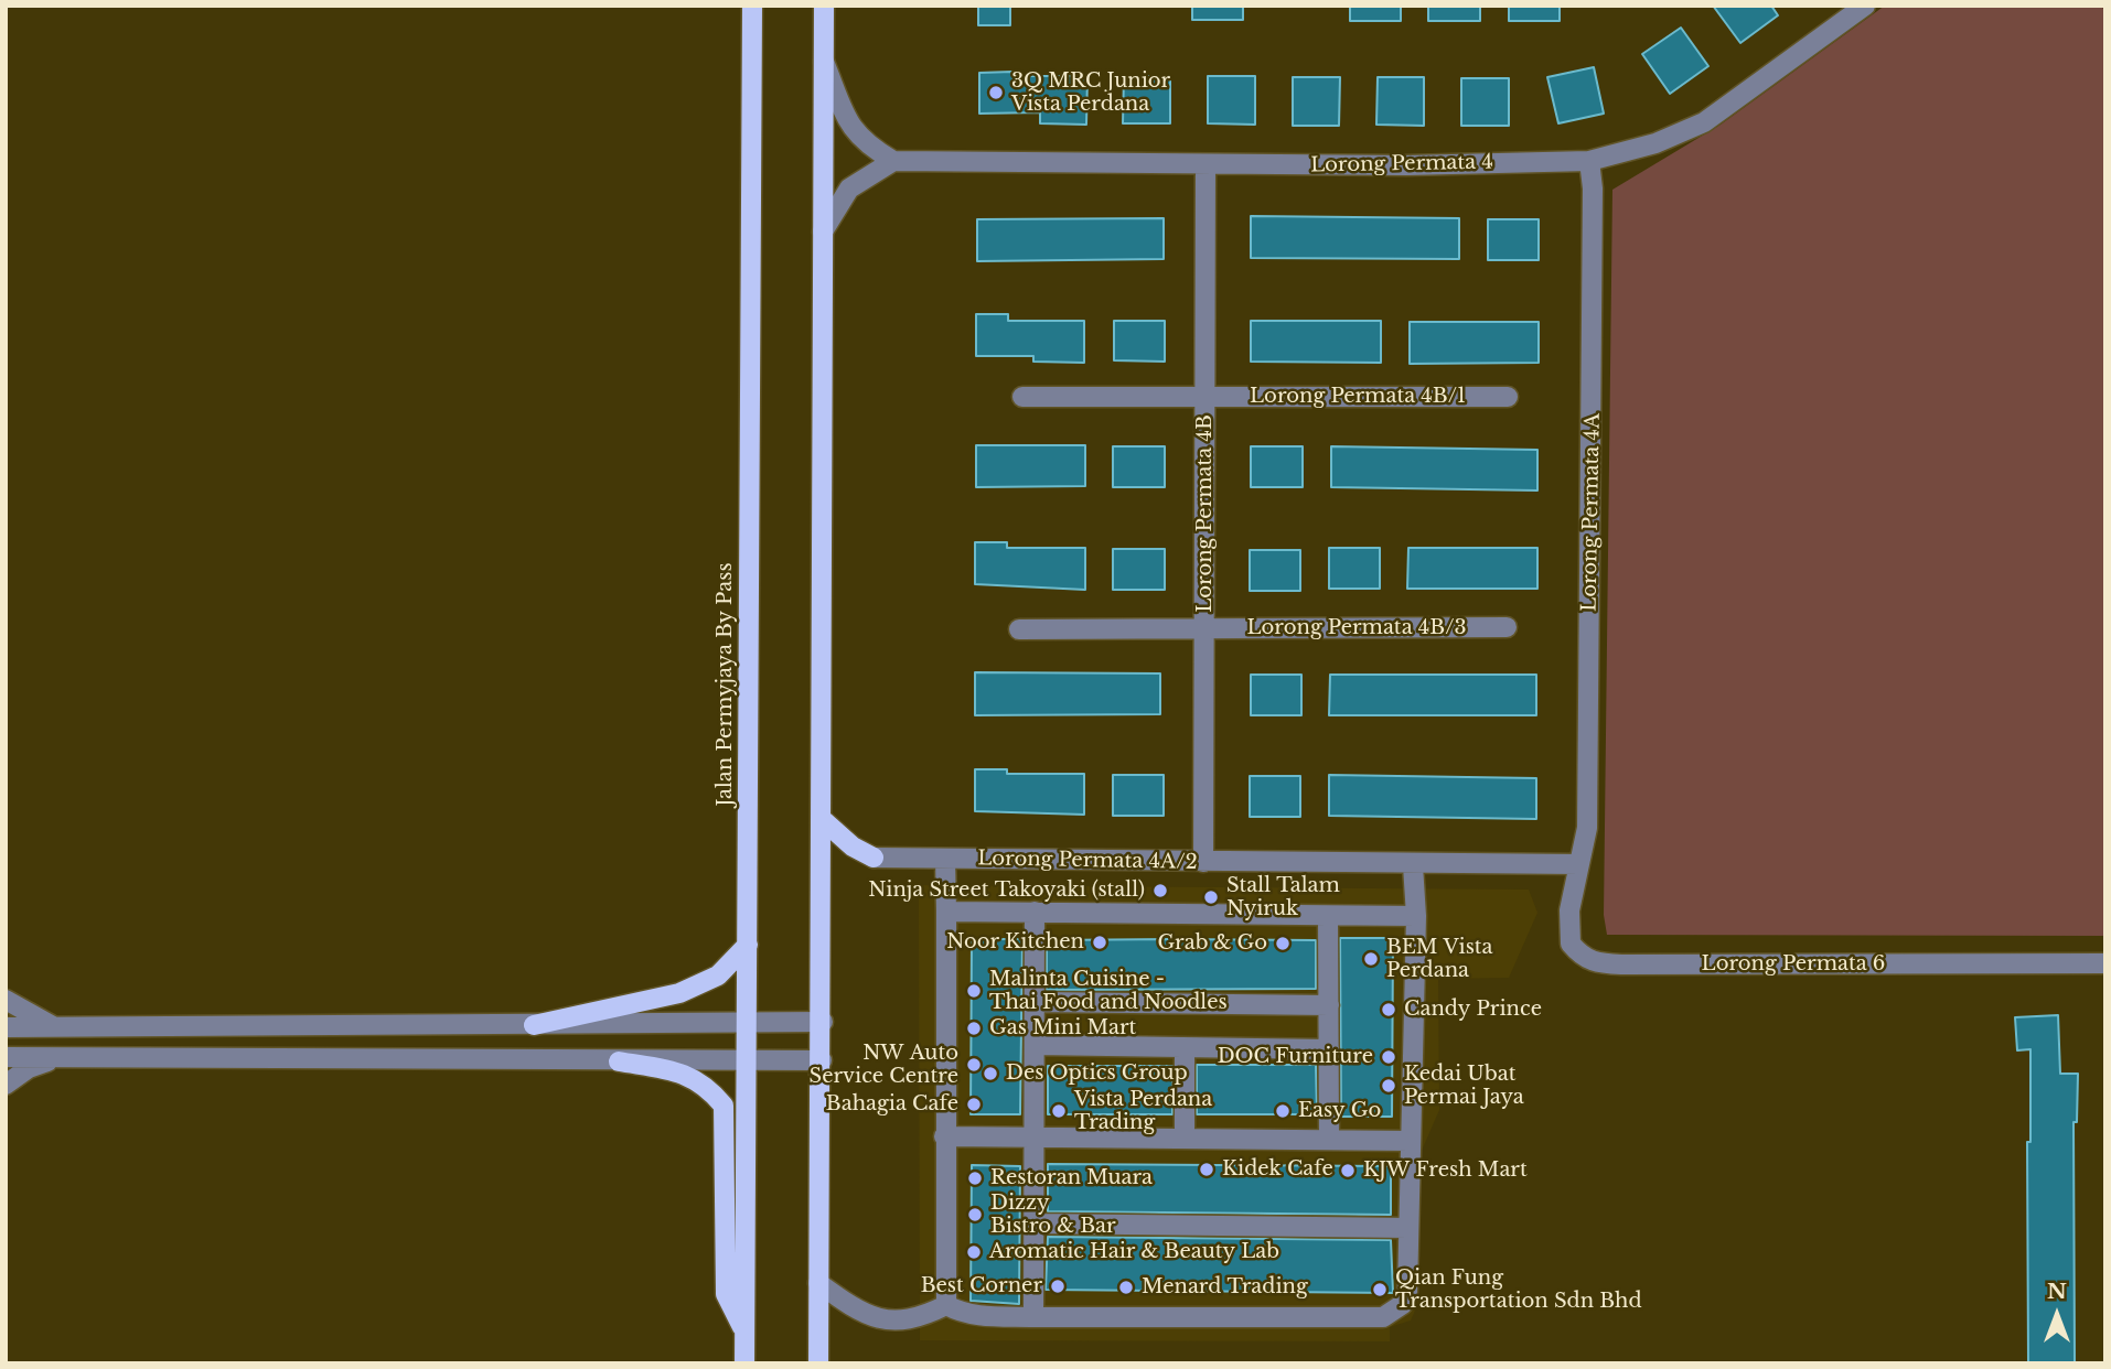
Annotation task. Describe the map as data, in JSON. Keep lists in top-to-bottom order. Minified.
{"streets":{"main road":["Jalan Permyjaya By Pass"],"street":["Lorong Permata 4","Lorong Permata 4B/1","Lorong Permata 4A","Lorong Permata 4B","Lorong Permata 4B/3","Lorong Permata 4A/2","Lorong Permata 6"]},"crossings":[["Lorong Permata 4","Lorong Permata 4A"],["Lorong Permata 4","Lorong Permata 4B"],["Lorong Permata 4B/1","Lorong Permata 4B"],["Lorong Permata 4A","Lorong Permata 4A/2"],["Lorong Permata 4A","Lorong Permata 6"],["Lorong Permata 4B","Lorong Permata 4B/3"],["Lorong Permata 4B","Lorong Permata 4A/2"],["Lorong Permata 4A/2","Lorong Permata 6"]],"places":["3Q MRC Junior Vista Perdana","Ninja Street Takoyaki (stall)","Stall Talam Nyiruk","Noor Kitchen","Grab & Go","BEM Vista Perdana","Malinta Cuisine - Thai Food and Noodles","Candy Prince","Gas Mini Mart","DOC Furniture","NW Auto Service Centre","Des Optics Group","Kedai Ubat Permai Jaya","Bahagia Cafe","Vista Perdana Trading","Easy Go","Kidek Cafe","KJW Fresh Mart","Restoran Muara","Dizzy Bistro & Bar","Aromatic Hair & Beauty Lab","Best Corner","Menard Trading","Qian Fung Transportation Sdn Bhd"],"north":"top"}
